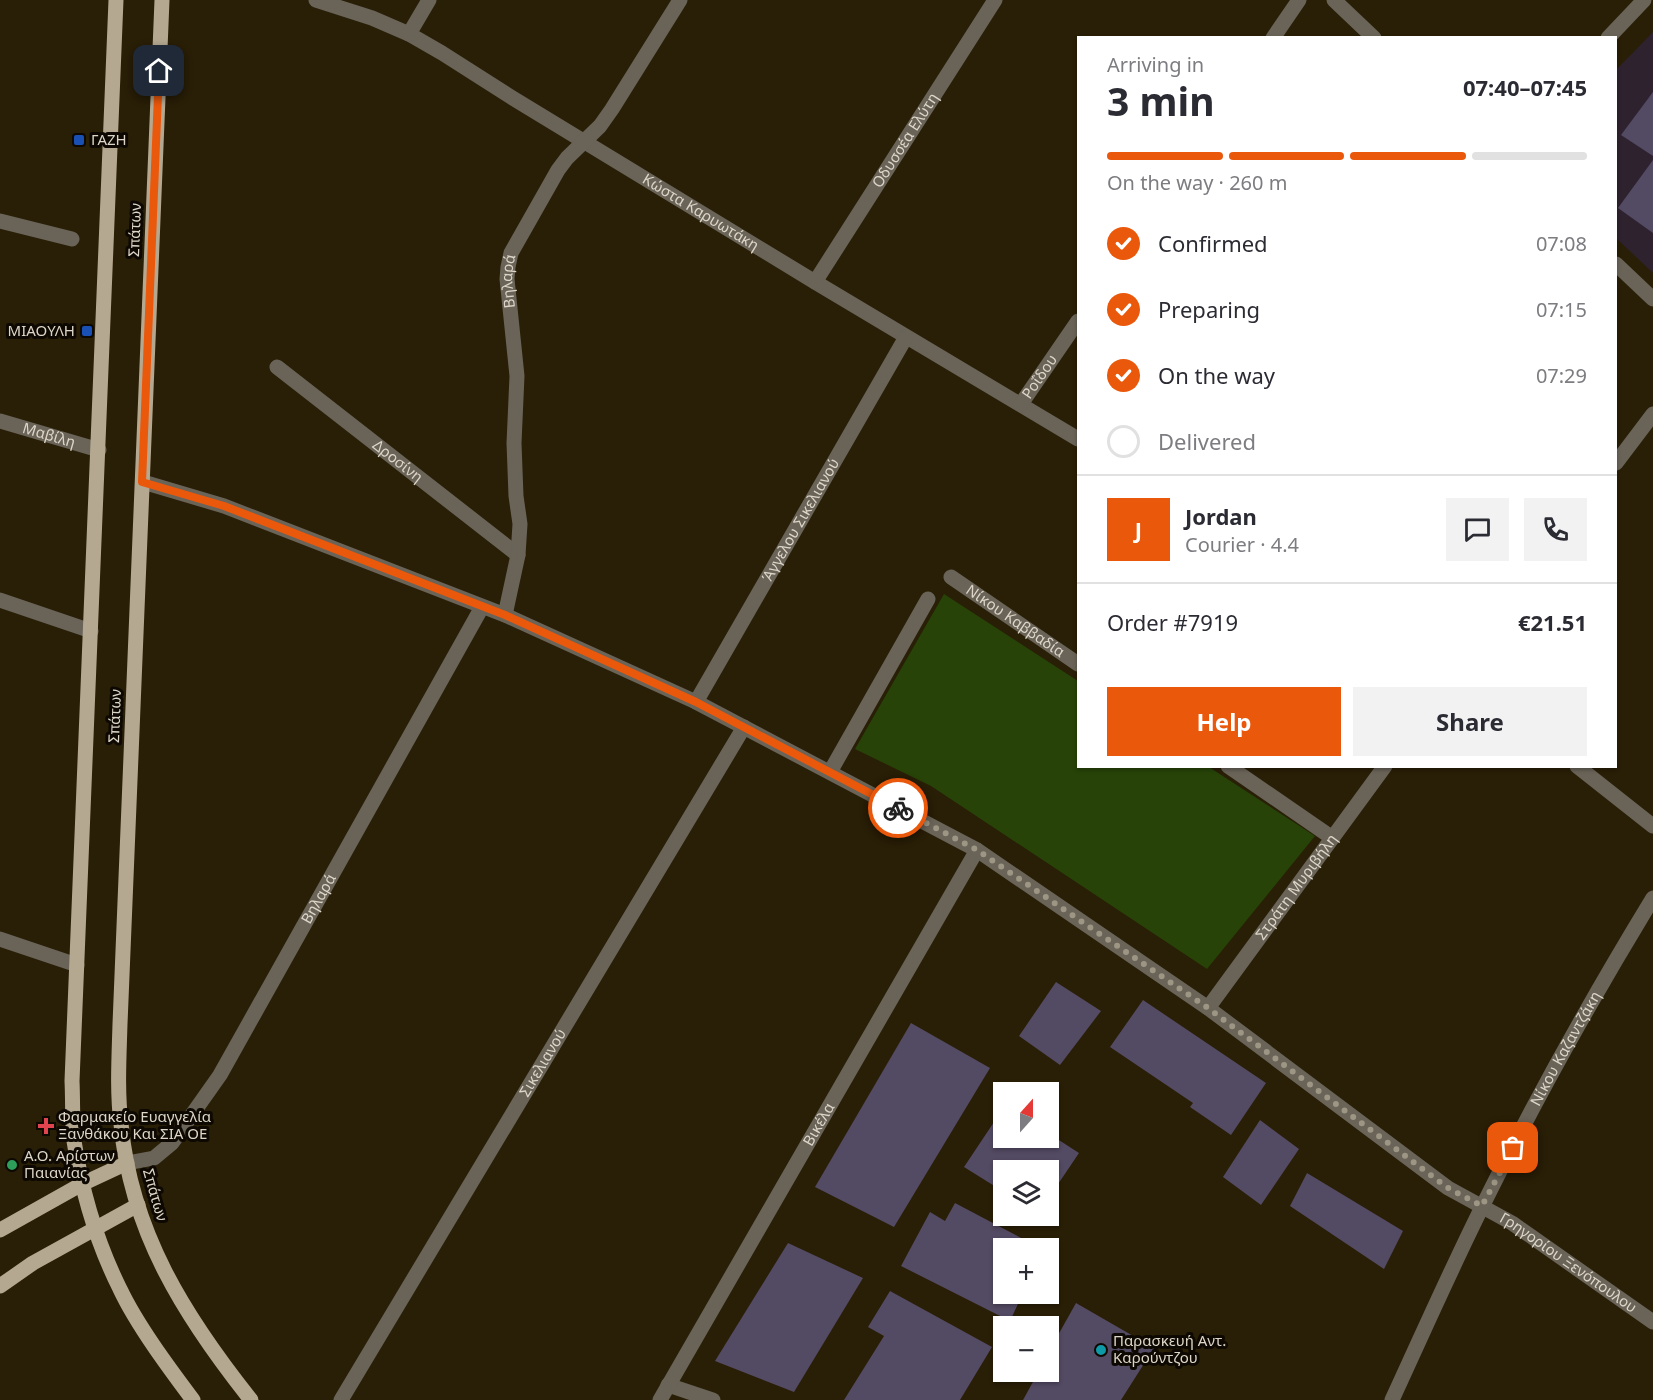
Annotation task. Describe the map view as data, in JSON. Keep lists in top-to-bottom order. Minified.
{"streets":{"main road":["Σπάτων"],"street":["Οδυσσέα Ελύτη","Κώστα Καρυωτάκη","Βηλαρά","Ροΐδου","Μαβίλη","Δροσίνη","Άγγελου Σικελιανού","Νίκου Καββαδία","Στράτη Μυριβήλη","Νίκου Καζαντζάκη","Σικελιανού","Βικέλα","Γρηγορίου Ξενόπουλου"]},"crossings":[["Οδυσσέα Ελύτη","Κώστα Καρυωτάκη"],["Κώστα Καρυωτάκη","Βηλαρά"],["Κώστα Καρυωτάκη","Ροΐδου"],["Κώστα Καρυωτάκη","Άγγελου Σικελιανού"],["Σπάτων","Βηλαρά"],["Σπάτων","Μαβίλη"],["Σπάτων","Γρηγορίου Ξενόπουλου"],["Βηλαρά","Δροσίνη"],["Βηλαρά","Γρηγορίου Ξενόπουλου"],["Άγγελου Σικελιανού","Γρηγορίου Ξενόπουλου"],["Στράτη Μυριβήλη","Γρηγορίου Ξενόπουλου"],["Νίκου Καζαντζάκη","Γρηγορίου Ξενόπουλου"],["Σικελιανού","Γρηγορίου Ξενόπουλου"],["Βικέλα","Γρηγορίου Ξενόπουλου"]],"places":{"transit":["ΓΑΖΗ","ΜΙΑΟΥΛΗ"],"health":["Φαρμακείο Ευαγγελία Ξανθάκου Και ΣΙΑ ΟΕ"],"other":["Α.Ο. Αρίστων Παιανίας","Παρασκευή Αντ. Καρούντζου"]},"north":"top","page":{"heading":["3 min","Arriving in","07:40–07:45"],"panel":["Jordan","Courier · 4.4","Order #7919","€21.51"],"bar":"On the way · 260 m","list":[["Confirmed","07:08"],["Preparing","07:15"],["On the way","07:29"],"Delivered"],"round":"J","buttons":["Help","Share"],"map_buttons":["+","−"]}}
